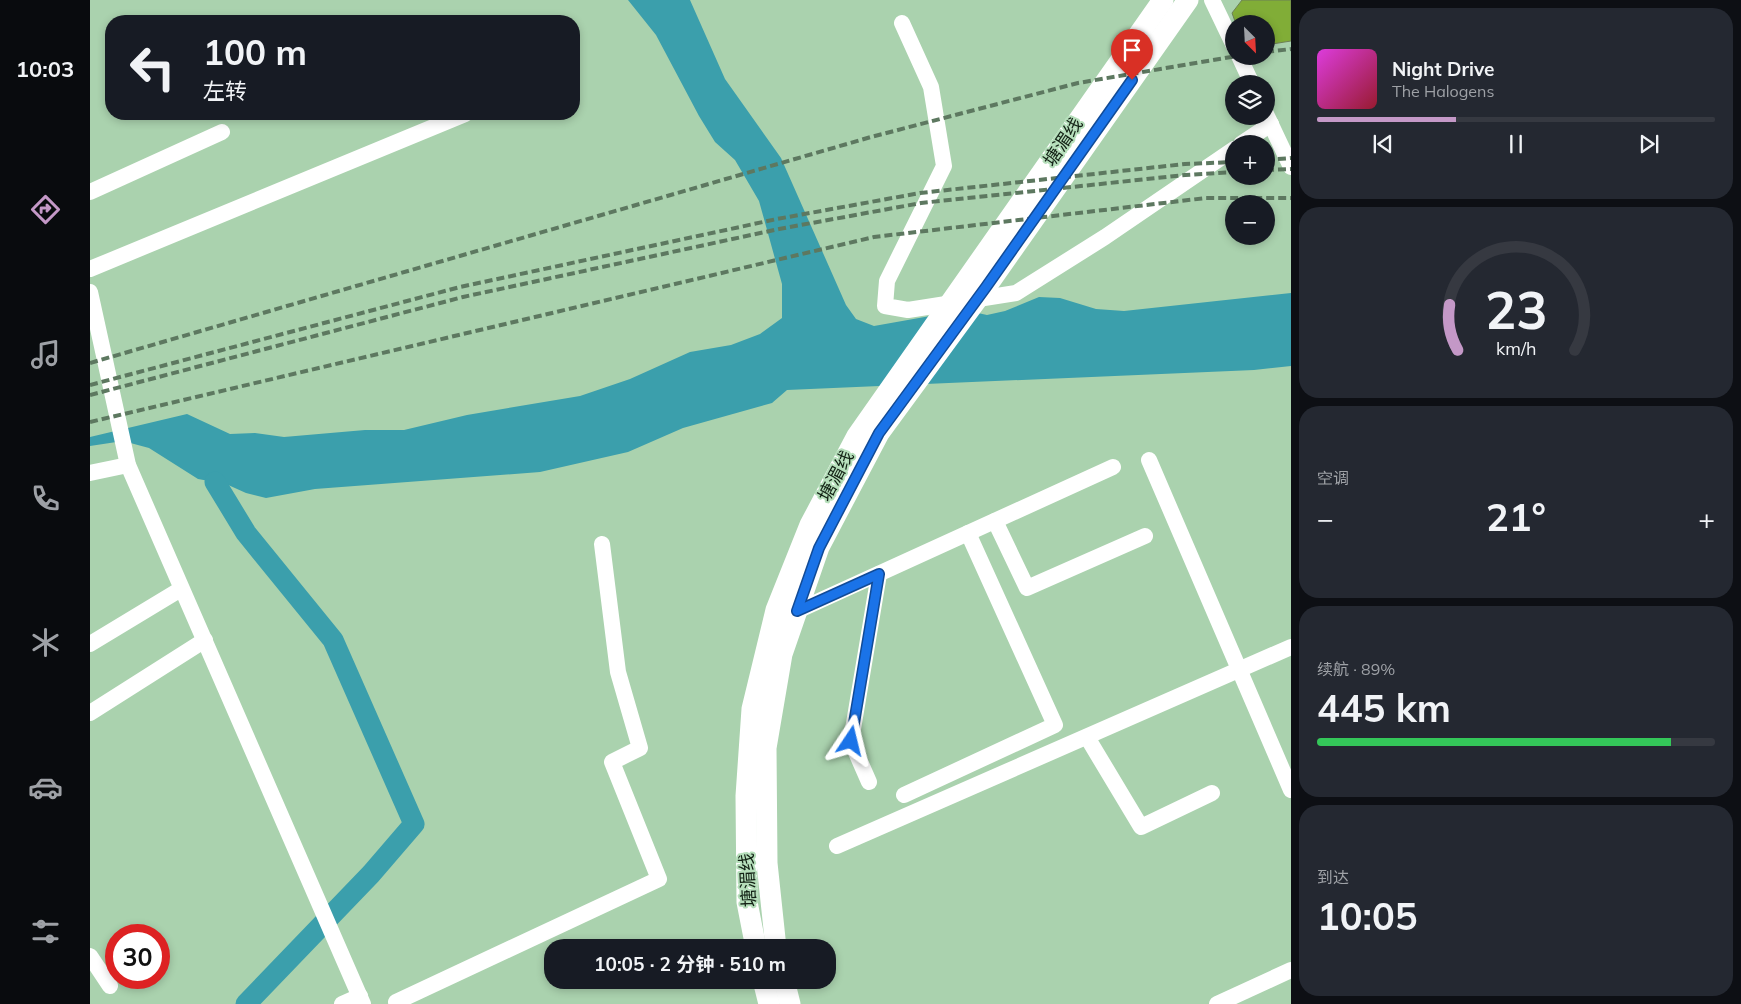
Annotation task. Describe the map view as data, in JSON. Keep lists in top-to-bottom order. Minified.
{"streets":{"main road":["塘湄线"]},"north":"bottom right","page":{"tabs":"10:03","map_buttons":["+","−"],"turn":["100 m","左转"],"song":["Night Drive","The Halogens"],"tile":["空调",["续航 · 89%","445 km"],["到达","10:05"]],"heat":["−","21°","+"],"limit":"30","trip":"10:05 · 2 分钟 · 510 m","gauge":["23","km/h"]}}
